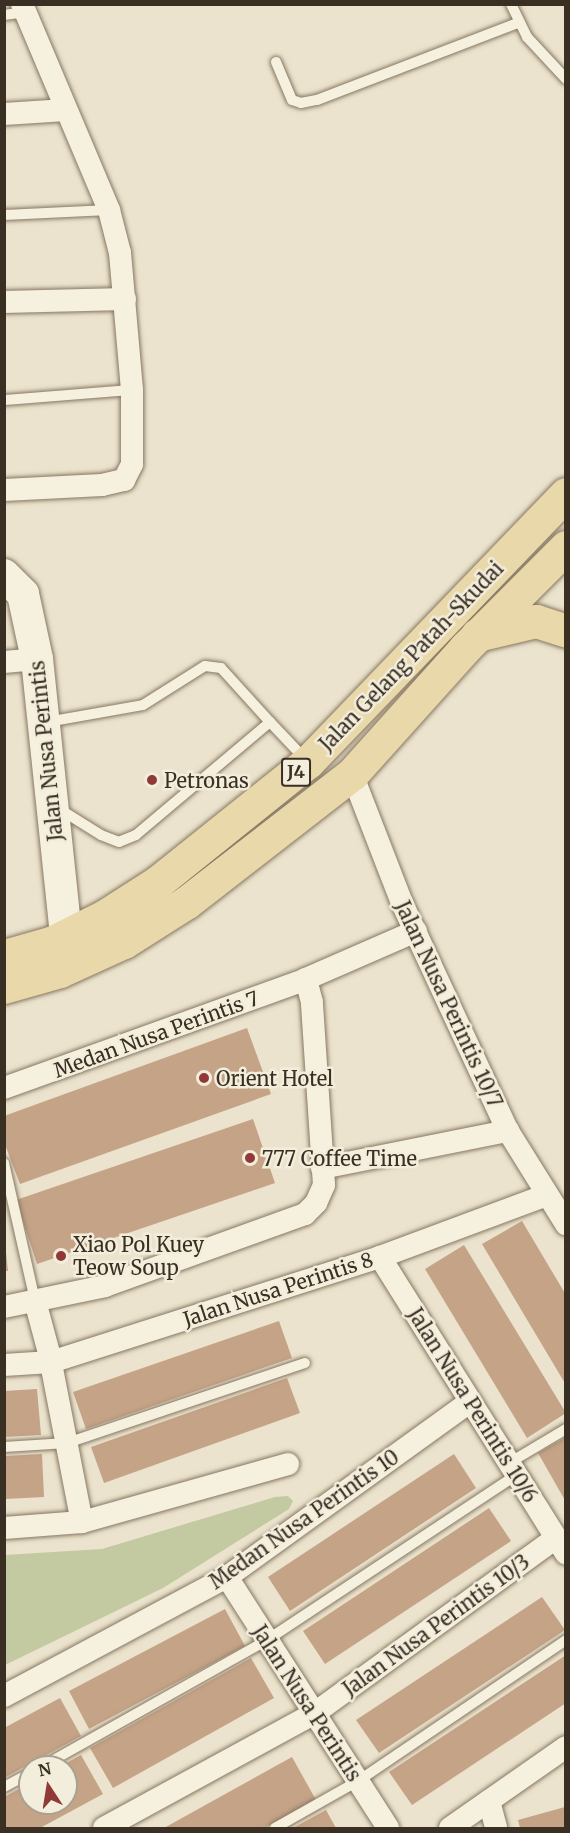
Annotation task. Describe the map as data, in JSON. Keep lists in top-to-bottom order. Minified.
{"streets":{"main road":["Jalan Gelang Patah-Skudai","J4"],"street":["Jalan Nusa Perintis","Jalan Nusa Perintis 10/7","Medan Nusa Perintis 7","Jalan Nusa Perintis 8","Jalan Nusa Perintis 10/6","Medan Nusa Perintis 10","Jalan Nusa Perintis 10/3"]},"crossings":[["Jalan Gelang Patah-Skudai","Jalan Nusa Perintis"],["Jalan Gelang Patah-Skudai","Jalan Nusa Perintis 10/7"],["Jalan Nusa Perintis","Medan Nusa Perintis 10"],["Jalan Nusa Perintis","Jalan Nusa Perintis 10/3"],["Jalan Nusa Perintis 10/7","Jalan Nusa Perintis 8"],["Jalan Nusa Perintis 8","Jalan Nusa Perintis 10/6"],["Jalan Nusa Perintis 10/6","Medan Nusa Perintis 10"],["Jalan Nusa Perintis 10/6","Jalan Nusa Perintis 10/3"]],"places":["Petronas","Orient Hotel","777 Coffee Time","Xiao Pol Kuey Teow Soup"],"north":"top"}
